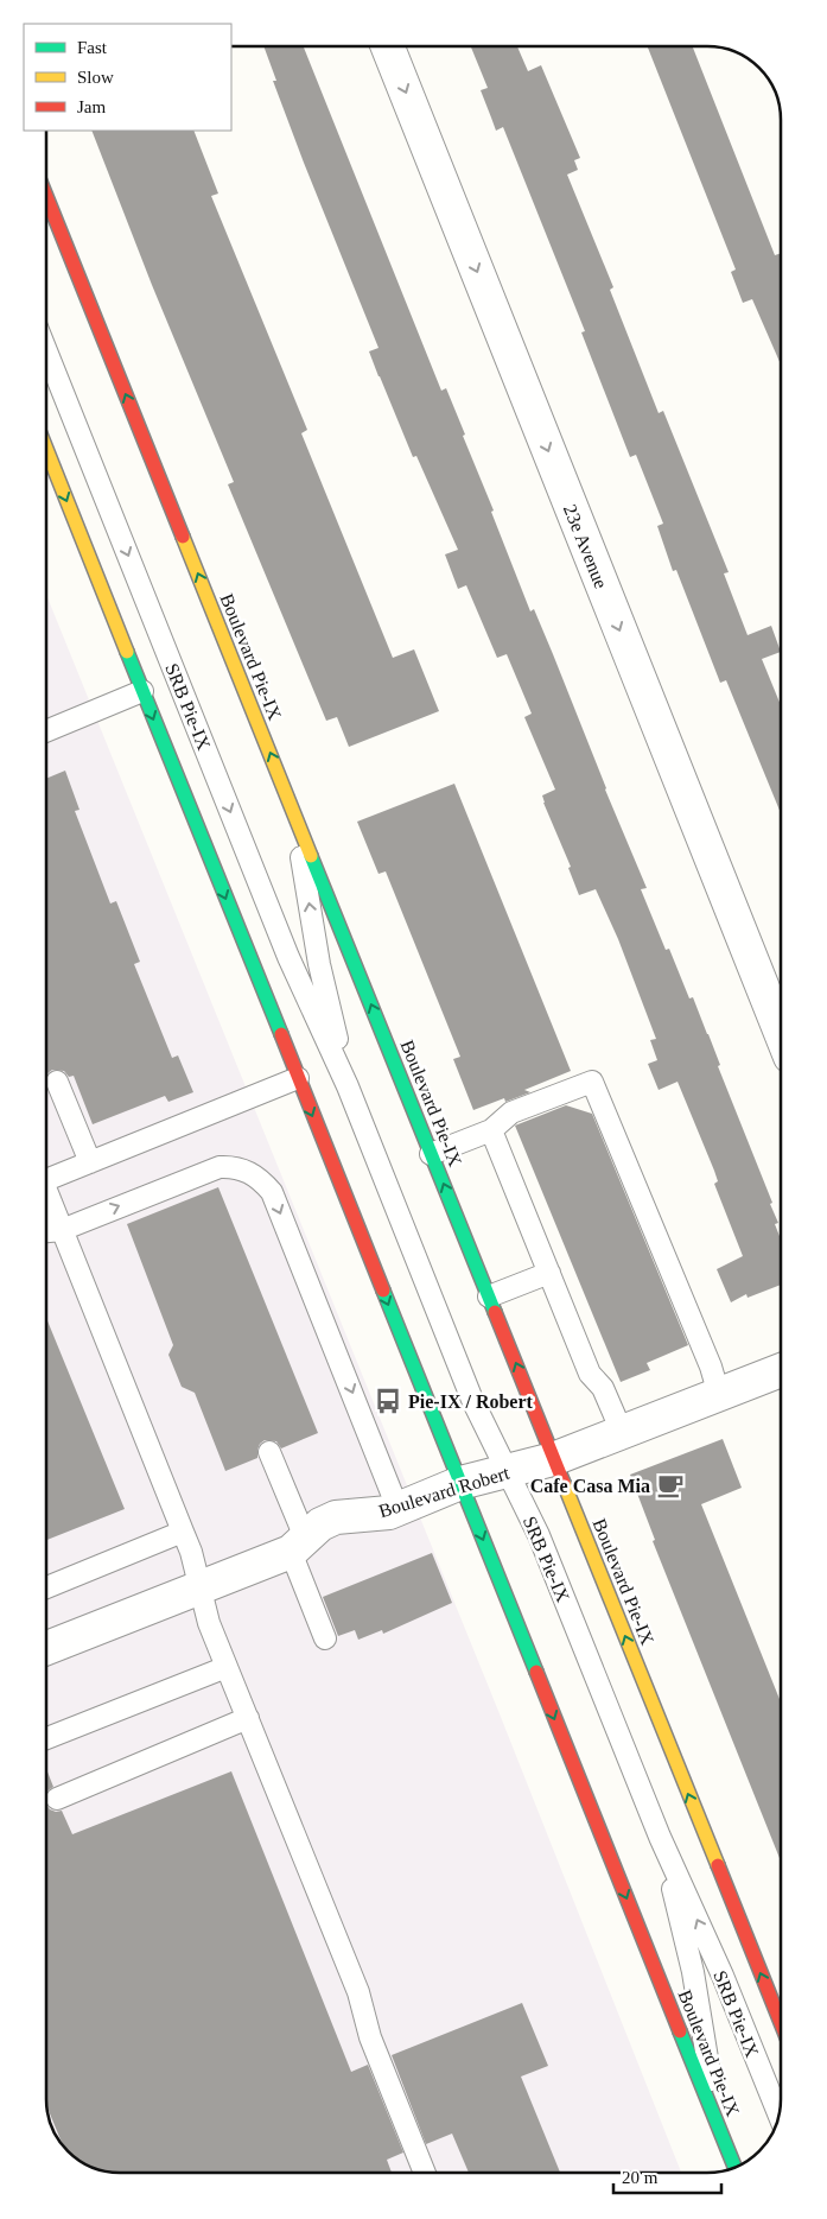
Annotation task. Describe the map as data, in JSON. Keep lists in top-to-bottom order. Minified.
{"streets":{"main road":["Boulevard Pie-IX"],"street":["23e Avenue","Boulevard Robert"],"lane":["SRB Pie-IX"]},"crossings":[["Boulevard Pie-IX","SRB Pie-IX"],["Boulevard Pie-IX","Boulevard Robert"],["SRB Pie-IX","Boulevard Robert"]],"one_way":["23e Avenue"],"places":{"bus stop":["Pie-IX / Robert"],"cafe":["Cafe Casa Mia"]},"legend":["Fast","Slow","Jam"],"scale_bar":"20 m"}
